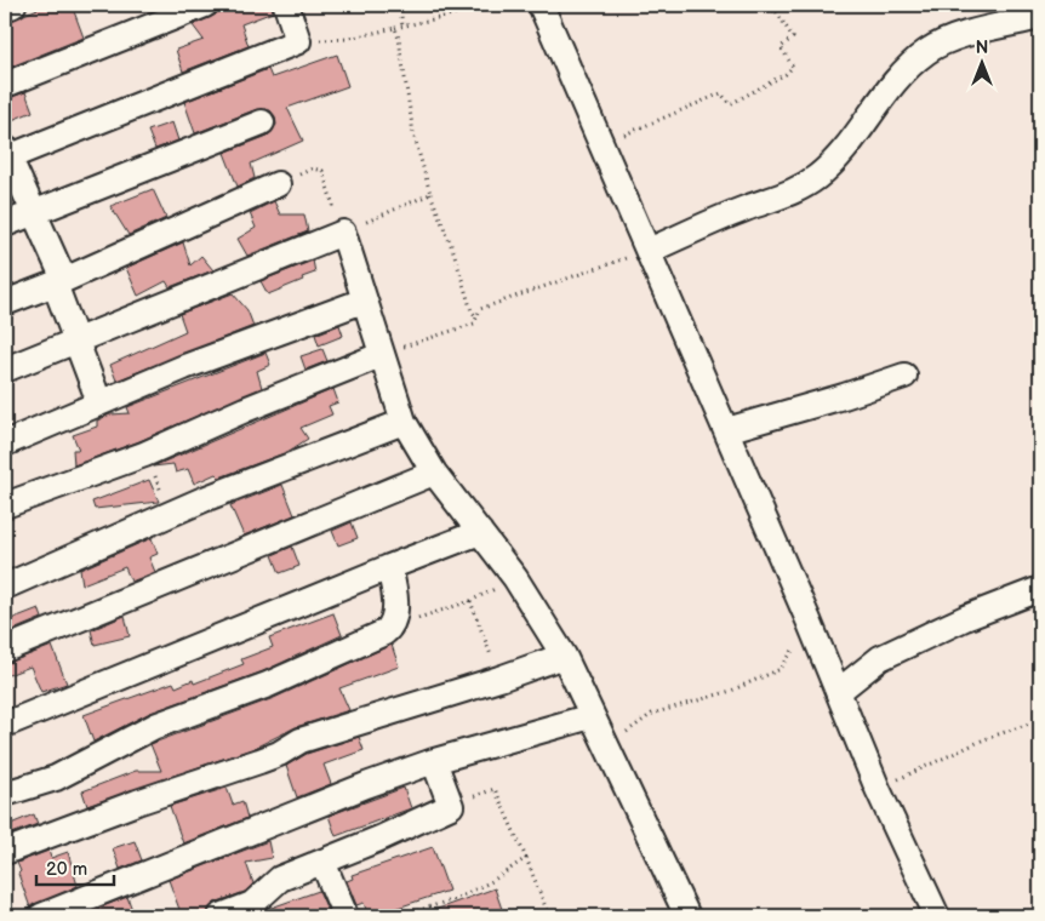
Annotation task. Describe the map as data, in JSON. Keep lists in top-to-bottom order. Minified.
{"scale_bar":"20 m","north":"top"}
